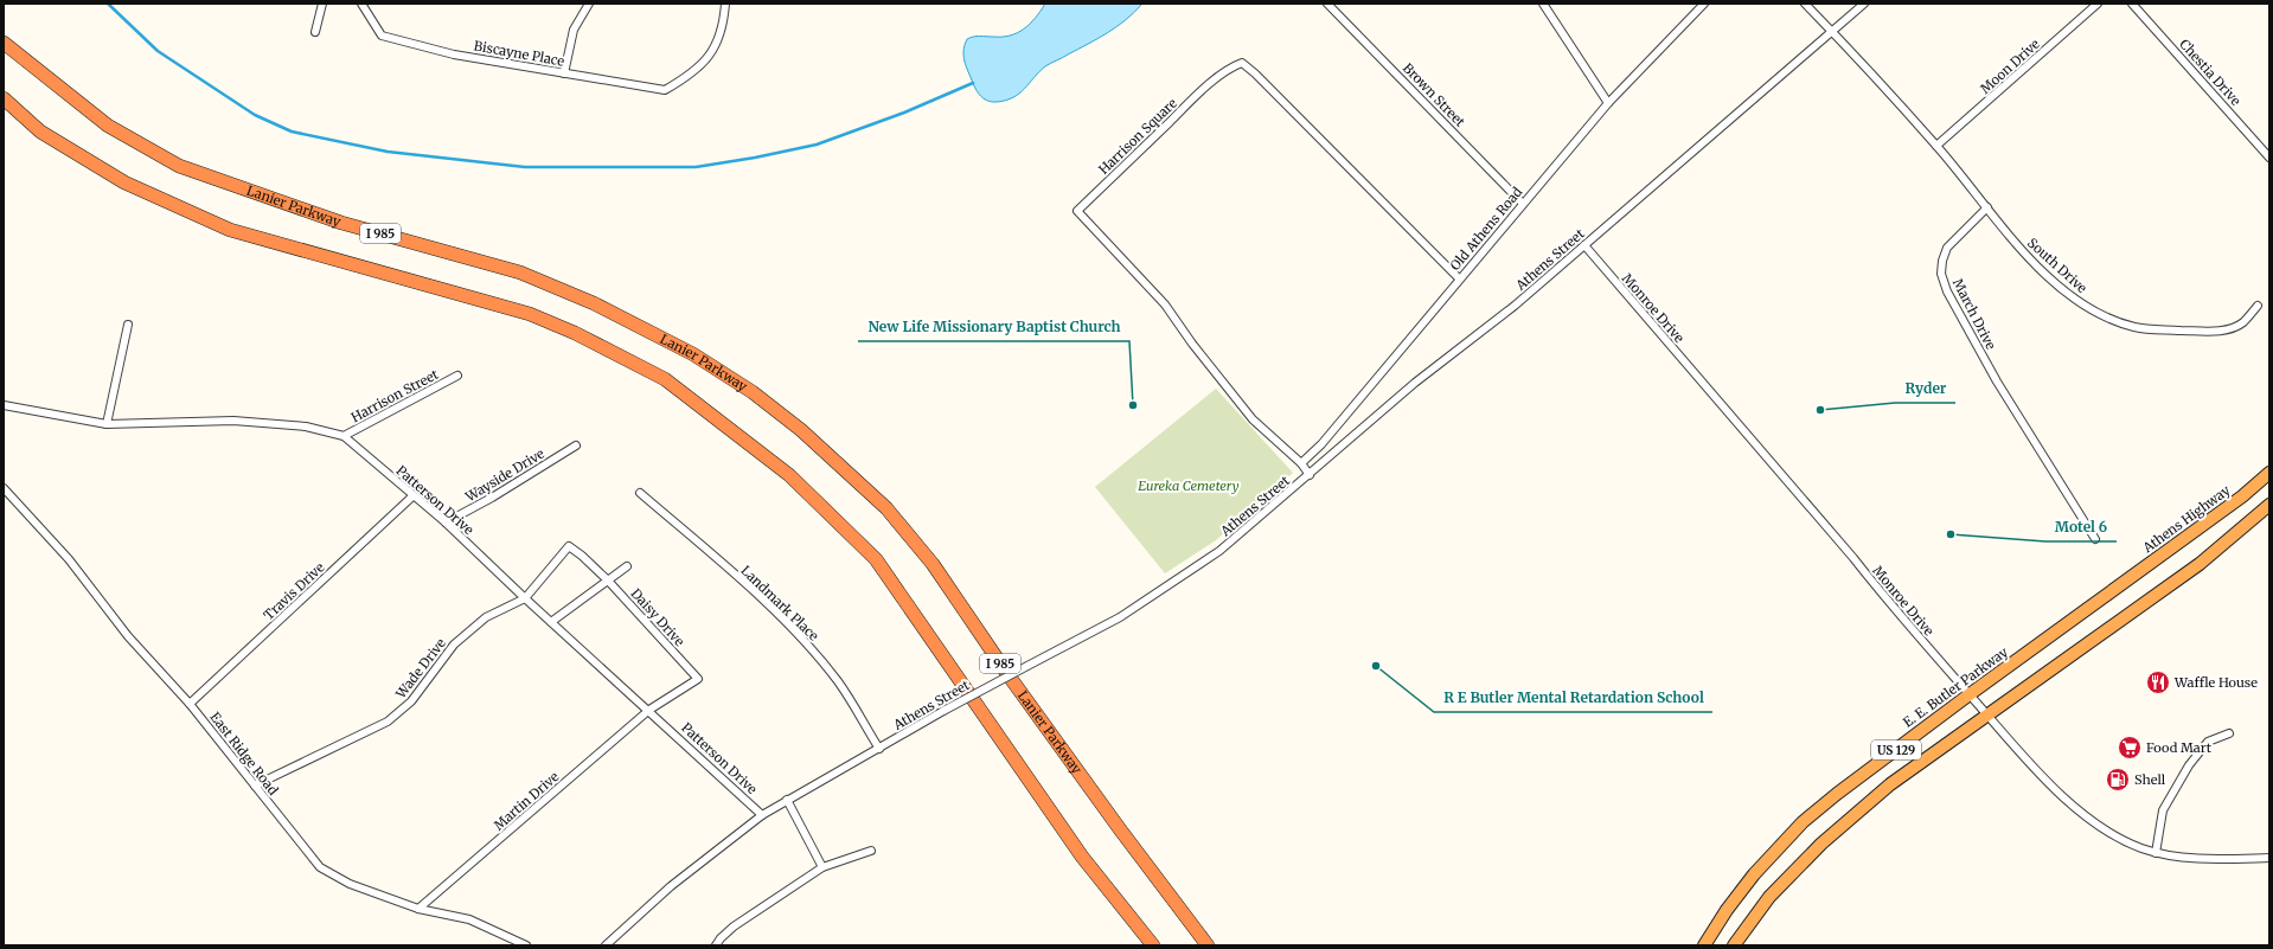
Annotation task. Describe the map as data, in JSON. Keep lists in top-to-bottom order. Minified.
{"streets":{"highway":["Lanier Parkway","I 985","Athens Highway","E. E. Butler Parkway","US 129"],"street":["Biscayne Place","Moon Drive","Chestia Drive","Brown Street","Harrison Square","Old Athens Road","Athens Street","South Drive","Monroe Drive","March Drive","Harrison Street","Wayside Drive","Patterson Drive","Travis Drive","Landmark Place","Daisy Drive","Wade Drive","East Ridge Road","Martin Drive"]},"crossings":[["Brown Street","Old Athens Road"],["Harrison Square","Old Athens Road"],["Athens Street","Monroe Drive"],["Athens Street","Patterson Drive"],["Athens Street","Landmark Place"],["South Drive","March Drive"],["Monroe Drive","E. E. Butler Parkway"],["Monroe Drive","US 129"],["Harrison Street","Patterson Drive"],["Wayside Drive","Patterson Drive"],["Patterson Drive","Travis Drive"],["Patterson Drive","Daisy Drive"],["Patterson Drive","Wade Drive"],["Patterson Drive","Martin Drive"],["Athens Highway","E. E. Butler Parkway"],["Travis Drive","East Ridge Road"],["Daisy Drive","Martin Drive"],["Wade Drive","East Ridge Road"],["East Ridge Road","Martin Drive"]],"parks":["Eureka Cemetery"],"places":{"other":["New Life Missionary Baptist Church","Ryder","Motel 6","R E Butler Mental Retardation School"],"restaurant":["Waffle House"],"supermarket":["Food Mart"],"fuel station":["Shell"]}}
